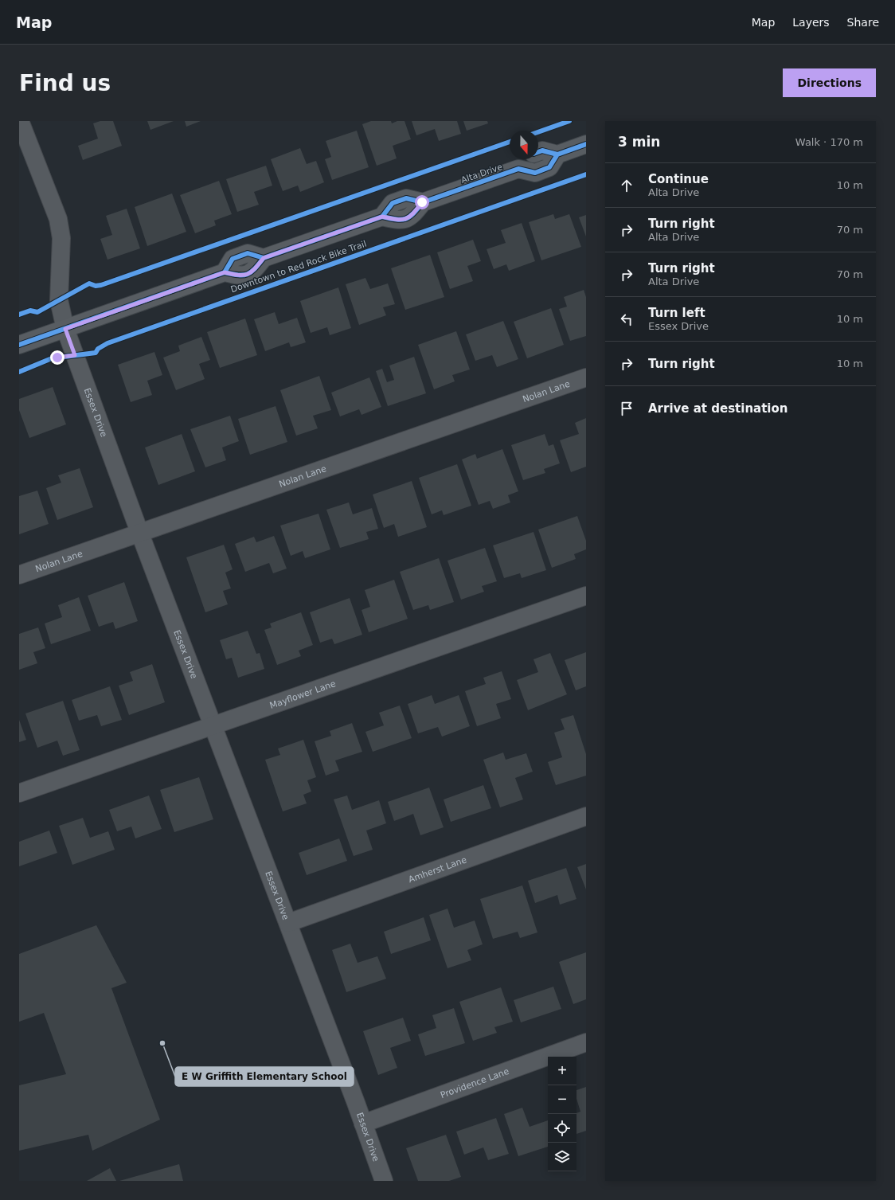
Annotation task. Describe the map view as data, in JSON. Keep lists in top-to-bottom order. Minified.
{"streets":{"main road":["Alta Drive"],"street":["Nolan Lane","Essex Drive","Mayflower Lane","Amherst Lane","Providence Lane"],"cycle path":["Downtown to Red Rock Bike Trail"]},"crossings":[["Alta Drive","Essex Drive"],["Nolan Lane","Essex Drive"],["Essex Drive","Mayflower Lane"],["Essex Drive","Amherst Lane"],["Essex Drive","Providence Lane"]],"places":["E W Griffith Elementary School"],"north":"bottom","page":{"header":"Map","nav":["Map","Layers","Share"],"buttons":"Directions","title":"Find us","heading":["3 min","Walk · 170 m"],"list":[["Continue","Alta Drive","10 m"],["Turn right","Alta Drive","70 m"],["Turn right","Alta Drive","70 m"],["Turn left","Essex Drive","10 m"],["Turn right","10 m"],"Arrive at destination"],"map_buttons":["+","−"]}}
